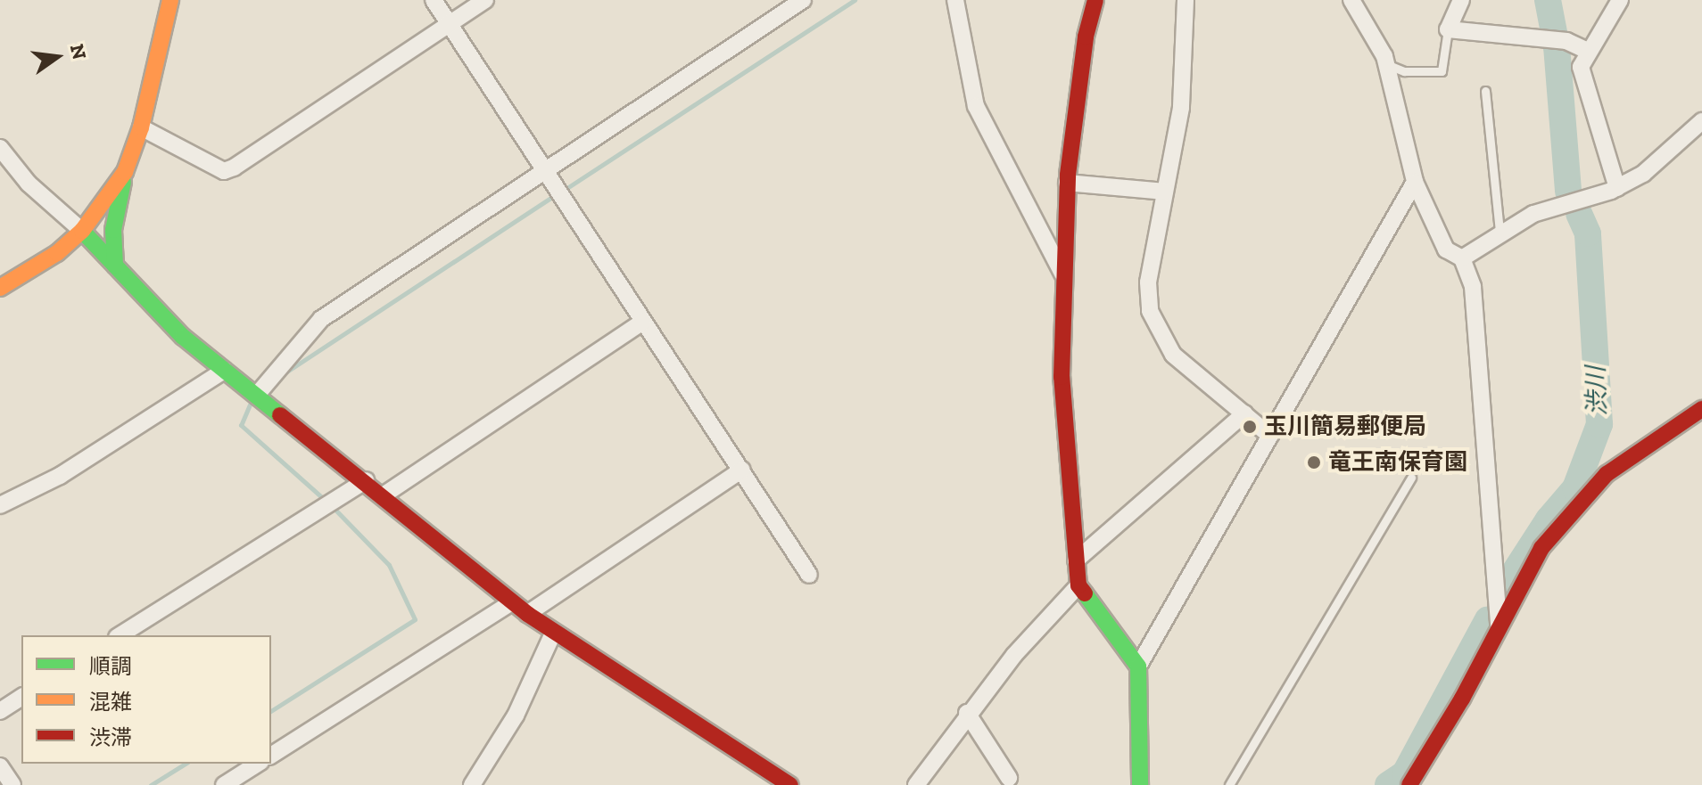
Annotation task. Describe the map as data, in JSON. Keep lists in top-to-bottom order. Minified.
{"water":["渋川"],"places":["玉川簡易郵便局","竜王南保育園"],"legend":["順調","混雑","渋滞"],"north":"right"}
